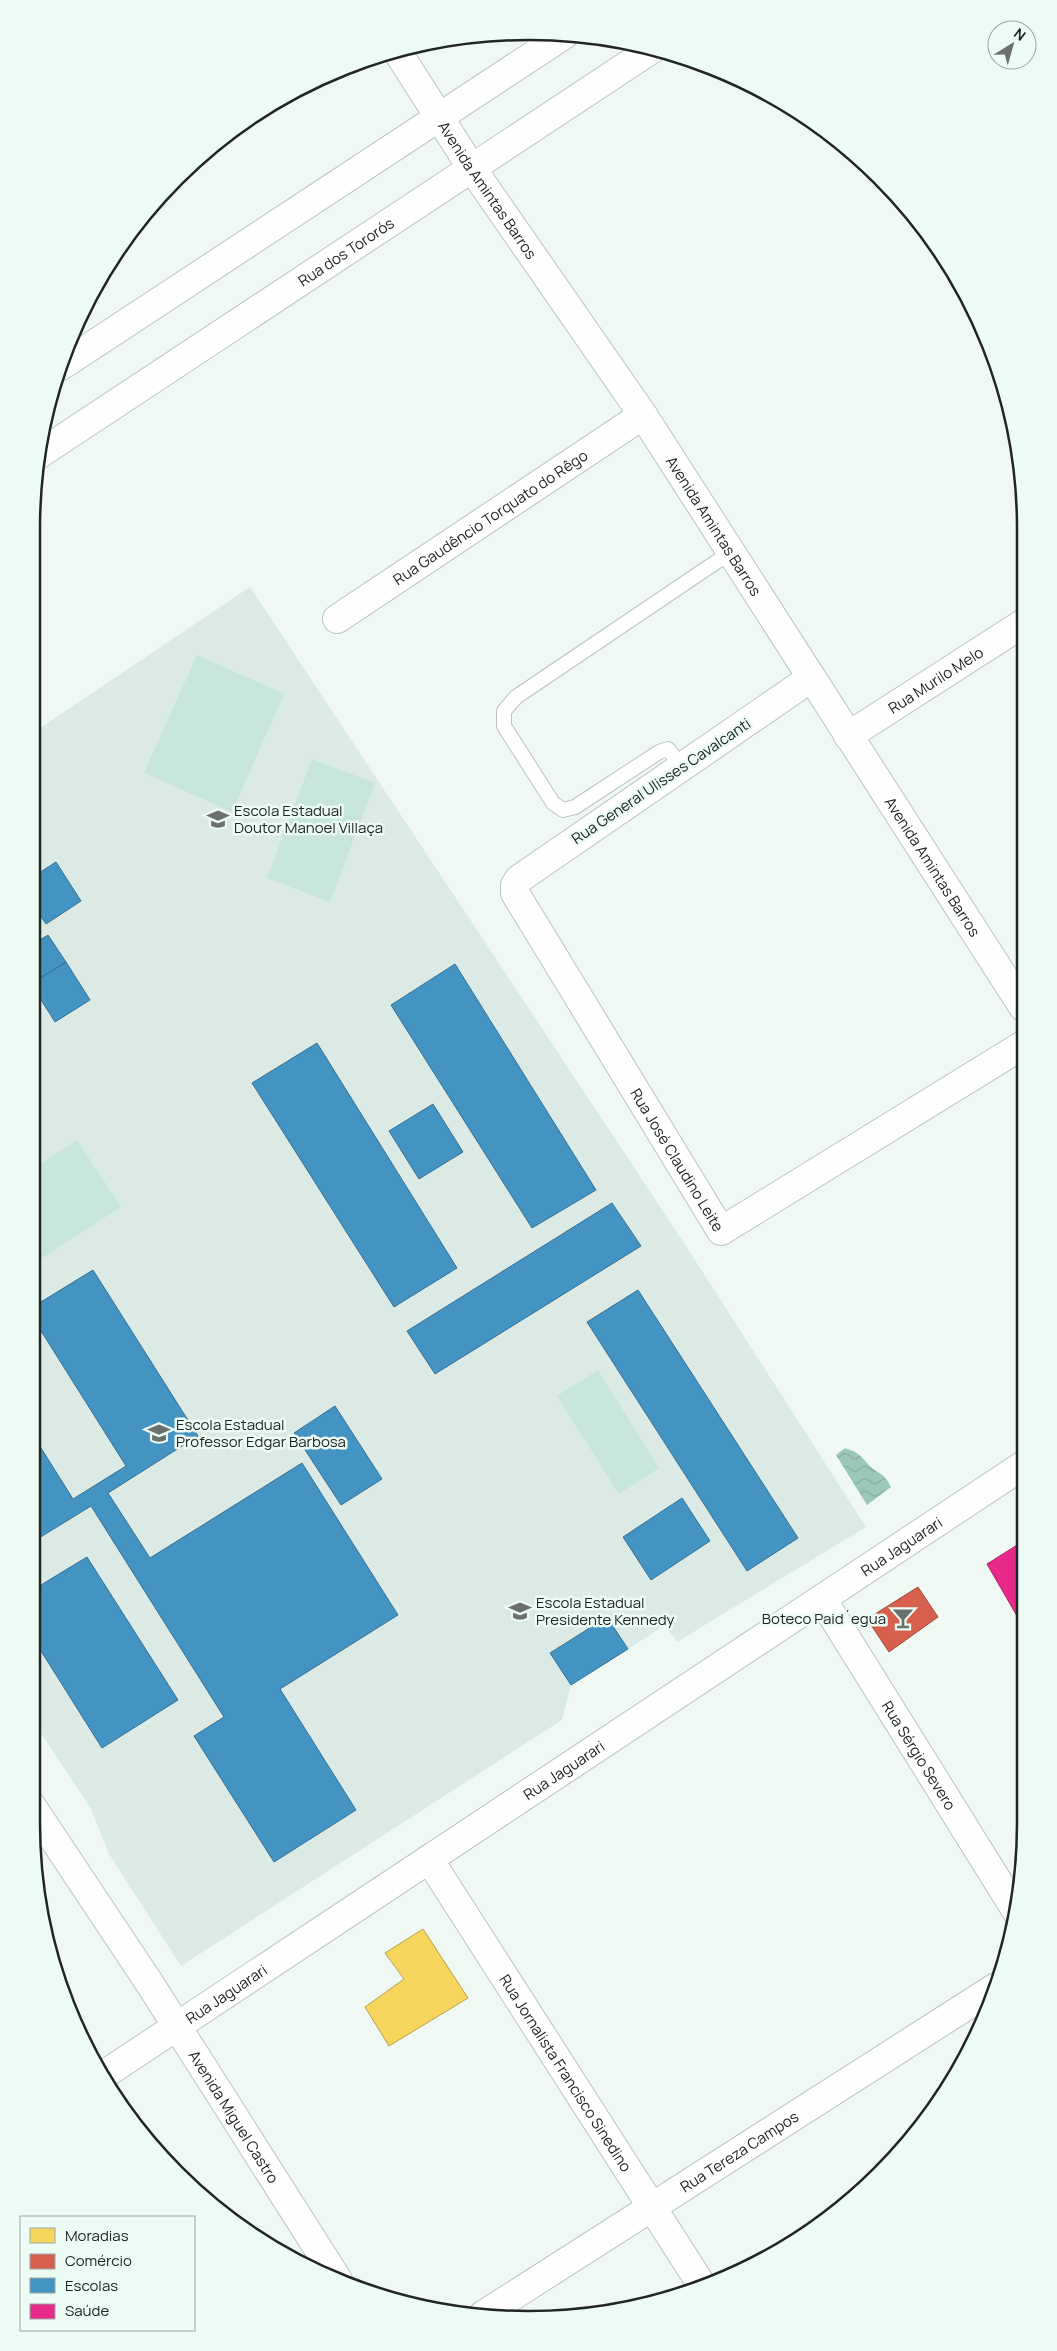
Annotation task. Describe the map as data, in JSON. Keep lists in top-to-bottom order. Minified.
{"streets":{"street":["Avenida Amintas Barros","Rua dos Tororós","Rua Gaudêncio Torquato do Rêgo","Rua Murilo Melo","Rua General Ulisses Cavalcanti","Rua José Claudino Leite","Rua Jaguarari","Rua Sérgio Severo","Rua Jornalista Francisco Sinedino","Avenida Miguel Castro","Rua Tereza Campos"]},"crossings":[["Avenida Amintas Barros","Rua dos Tororós"],["Avenida Amintas Barros","Rua Gaudêncio Torquato do Rêgo"],["Avenida Amintas Barros","Rua Murilo Melo"],["Avenida Amintas Barros","Rua General Ulisses Cavalcanti"],["Rua General Ulisses Cavalcanti","Rua José Claudino Leite"],["Rua Jaguarari","Rua Sérgio Severo"],["Rua Jaguarari","Rua Jornalista Francisco Sinedino"],["Rua Jaguarari","Avenida Miguel Castro"],["Rua Jornalista Francisco Sinedino","Rua Tereza Campos"]],"places":{"school or university":["Escola Estadual Doutor Manoel Villaça","Escola Estadual Professor Edgar Barbosa","Escola Estadual Presidente Kennedy"],"bar":["Boteco Paid´egua"]},"legend":["Moradias","Comércio","Escolas","Saúde"],"north":"top right"}
